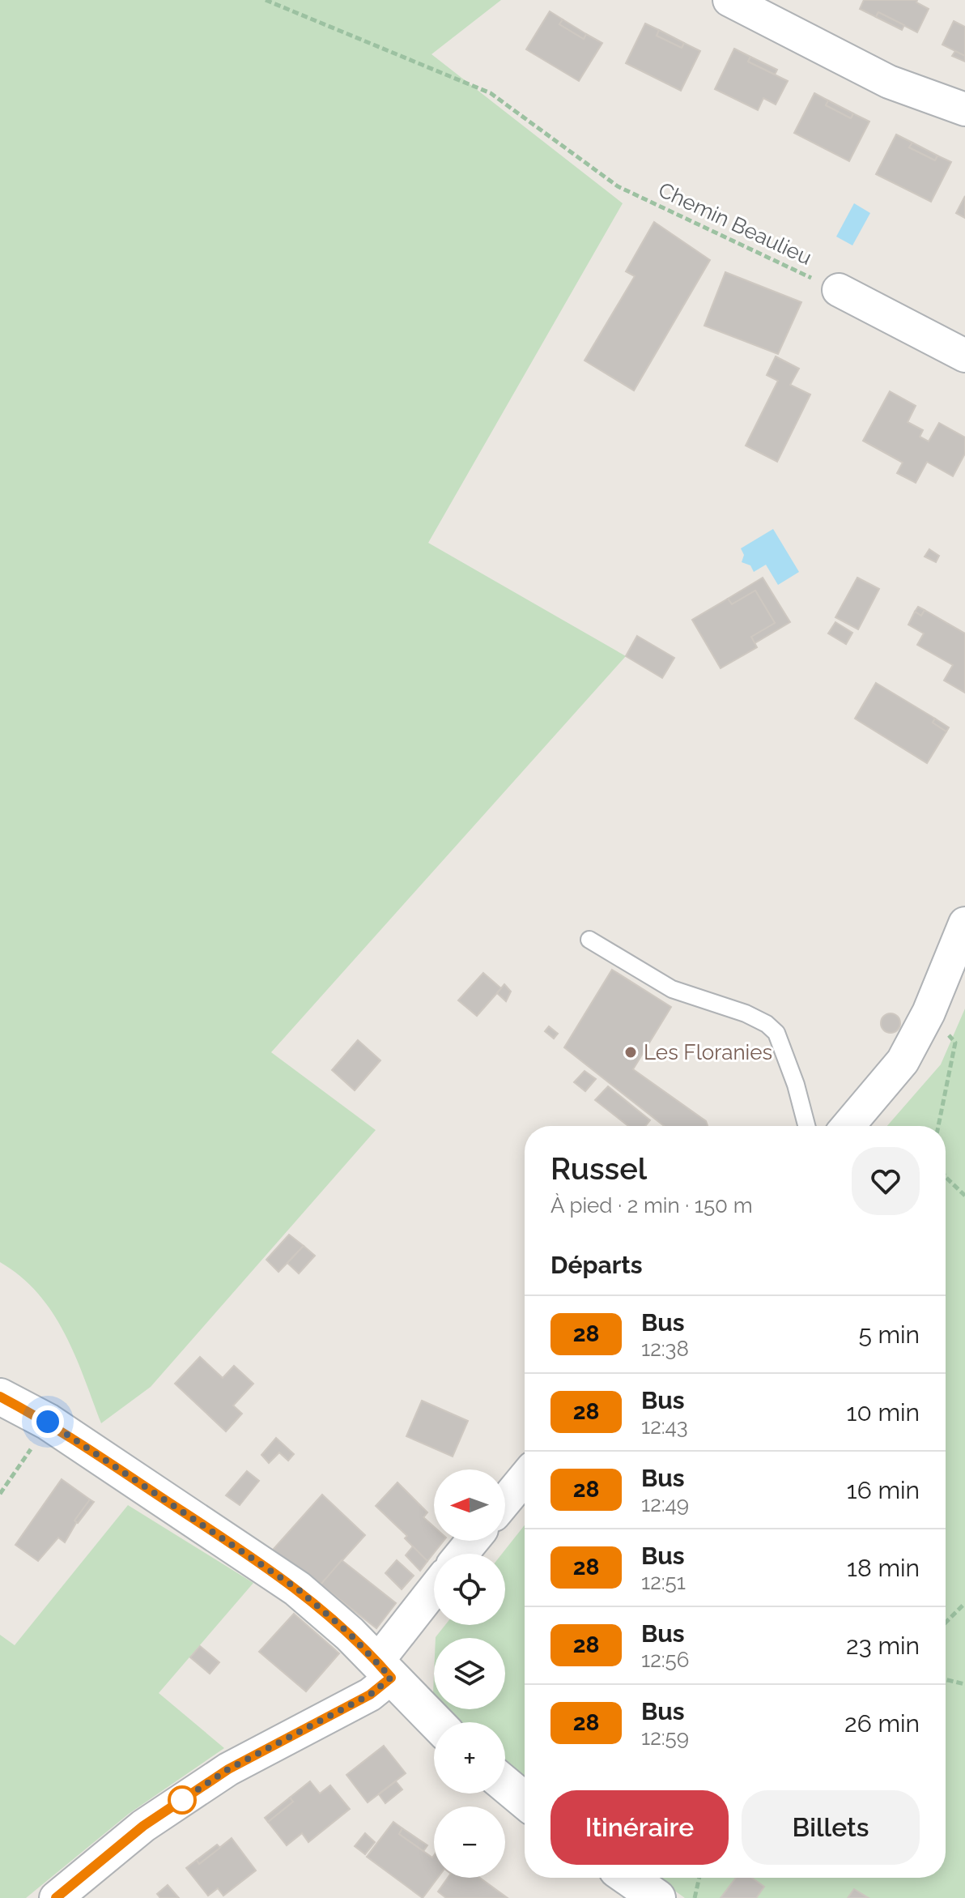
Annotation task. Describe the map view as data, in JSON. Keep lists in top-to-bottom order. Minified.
{"streets":{"path":["Chemin Beaulieu"]},"places":["Les Floranies"],"lines":["bus line 28"],"north":"left","page":{"heading":[["Russel","À pied · 2 min · 150 m"],"Départs"],"list":[{"mark":"28","name":"Bus","note":"12:38","value":"5 min"},{"mark":"28","name":"Bus","note":"12:43","value":"10 min"},{"mark":"28","name":"Bus","note":"12:49","value":"16 min"},{"mark":"28","name":"Bus","note":"12:51","value":"18 min"},{"mark":"28","name":"Bus","note":"12:56","value":"23 min"},{"mark":"28","name":"Bus","note":"12:59","value":"26 min"}],"map_buttons":["+","−"],"buttons":["Itinéraire","Billets"]}}
